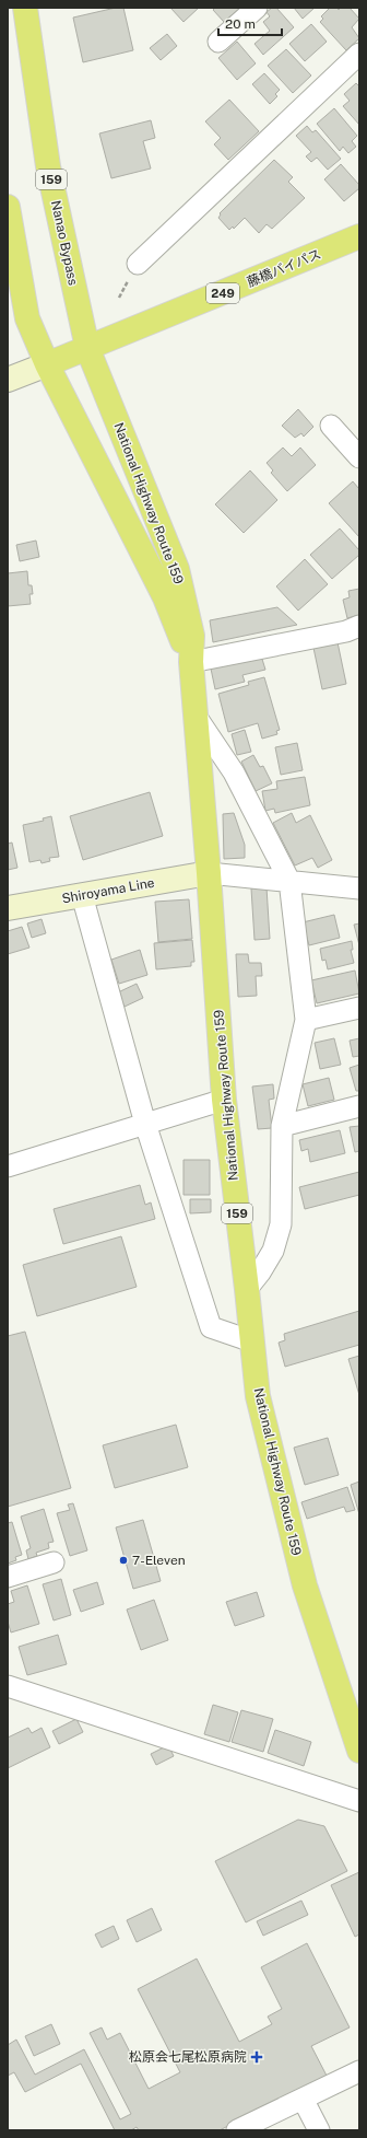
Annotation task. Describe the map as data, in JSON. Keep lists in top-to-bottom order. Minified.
{"streets":{"highway":["159","Nanao Bypass","藤橋バイパス","249","National Highway Route 159"],"main road":["Shiroyama Line"]},"crossings":[["159","249"],["159","National Highway Route 159"],["Nanao Bypass","藤橋バイパス"],["Nanao Bypass","249"],["Nanao Bypass","National Highway Route 159"],["藤橋バイパス","249"],["藤橋バイパス","National Highway Route 159"],["249","National Highway Route 159"],["National Highway Route 159","Shiroyama Line"]],"places":{"other":["7-Eleven"],"health":["松原会七尾松原病院"]},"scale_bar":"20 m"}
